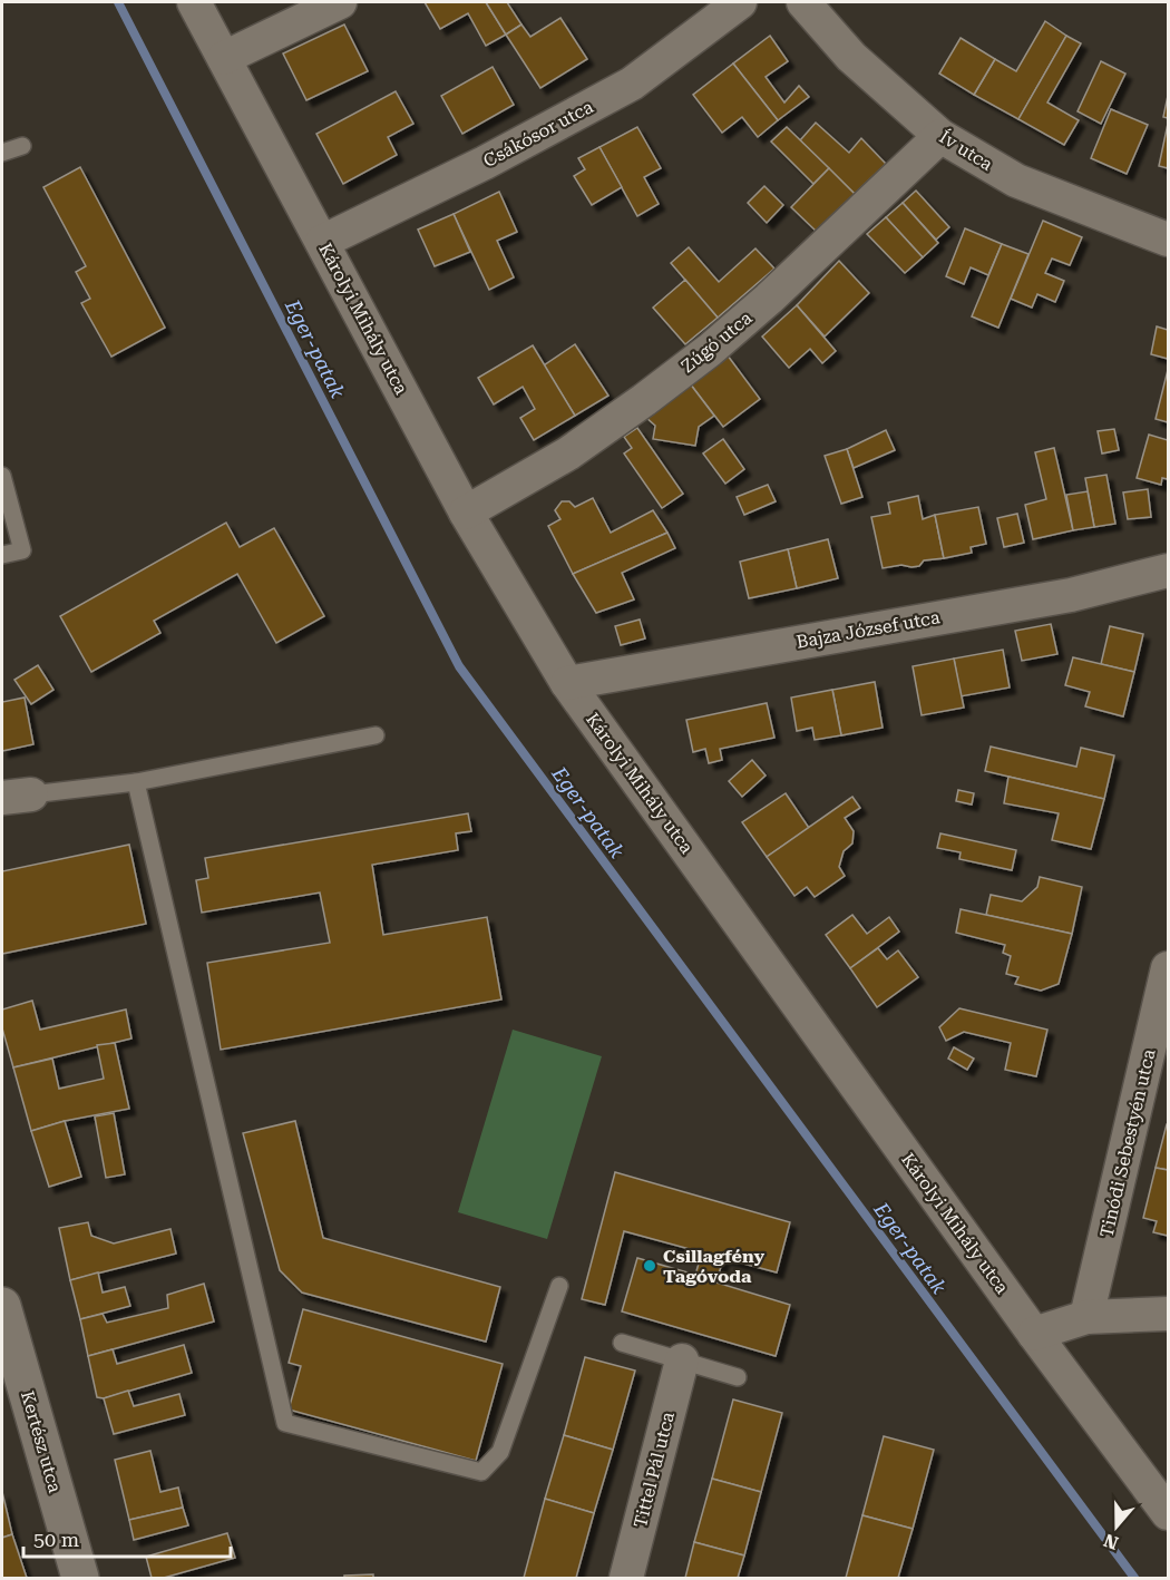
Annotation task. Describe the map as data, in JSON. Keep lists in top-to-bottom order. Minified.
{"streets":{"street":["Csákósor utca","Ív utca","Károlyi Mihály utca","Zúgó utca","Bajza József utca","Tinódi Sebestyén utca","Kertész utca","Tittel Pál utca"]},"crossings":[["Csákósor utca","Károlyi Mihály utca"],["Ív utca","Zúgó utca"],["Károlyi Mihály utca","Zúgó utca"],["Károlyi Mihály utca","Bajza József utca"]],"water":["Eger-patak"],"places":["Csillagfény Tagóvoda"],"scale_bar":"50 m","north":"bottom"}
